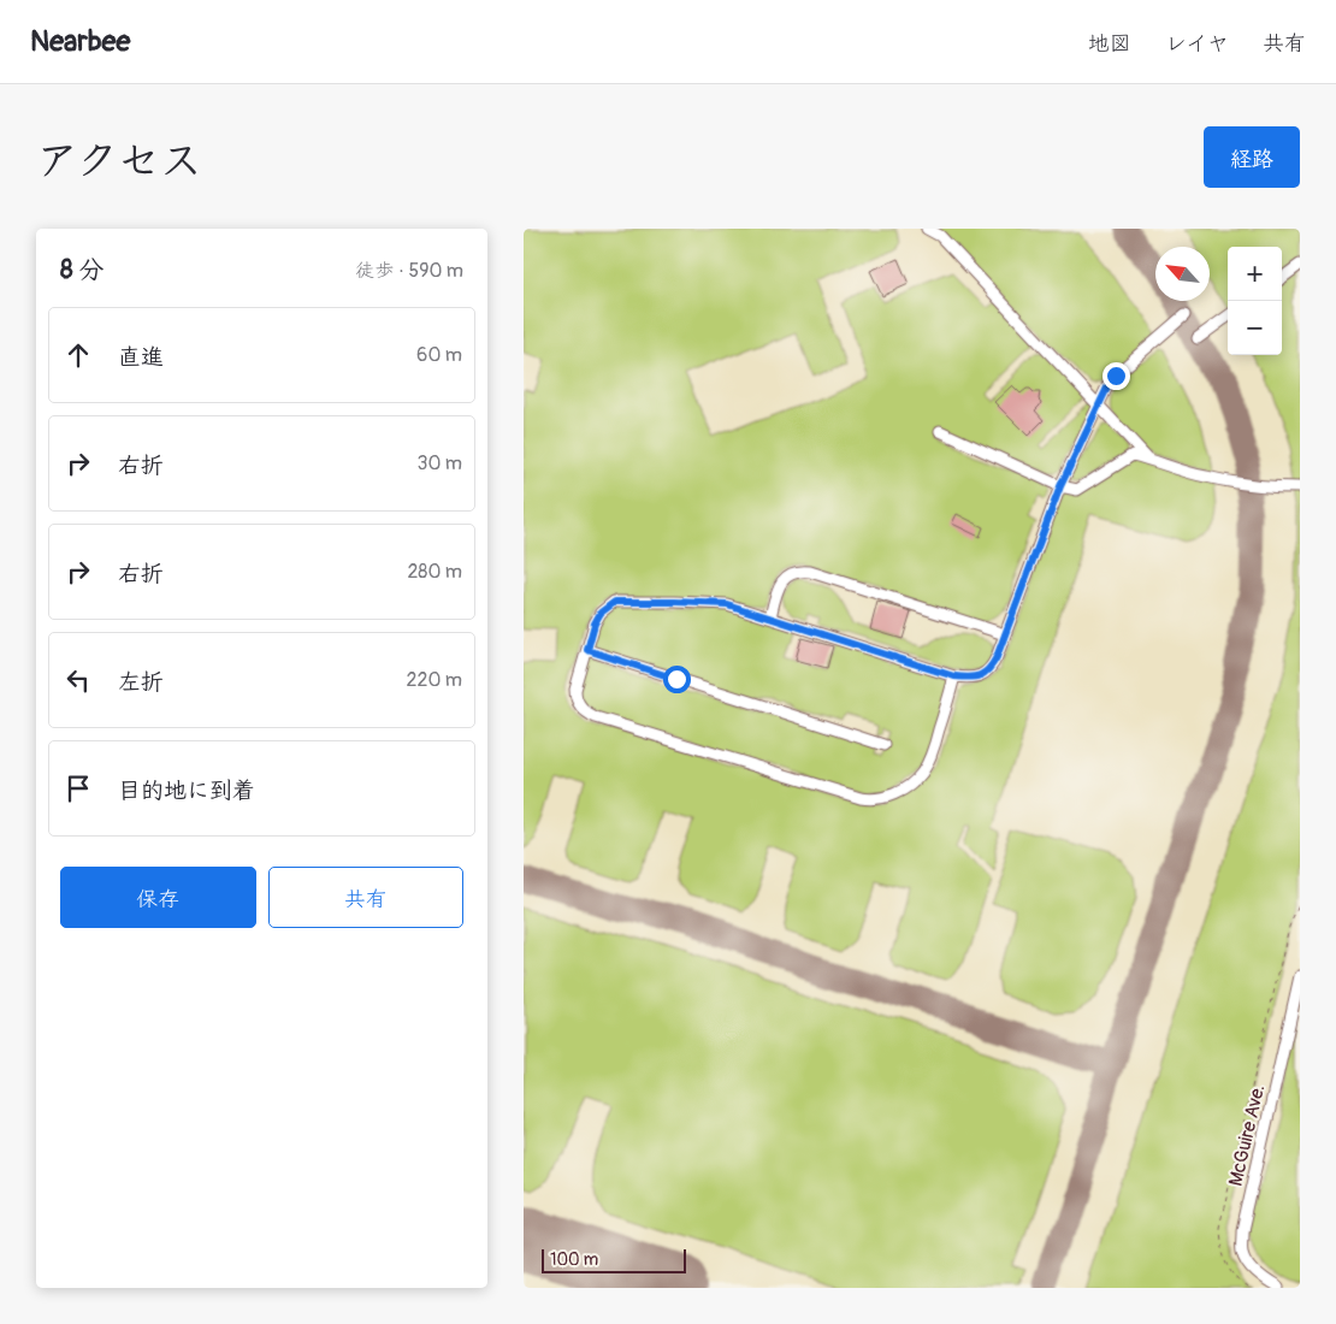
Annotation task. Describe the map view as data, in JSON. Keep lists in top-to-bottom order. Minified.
{"streets":{"lane":["McGuire Ave."]},"scale_bar":"100 m","north":"top left","page":{"header":"Nearbee","nav":["地図","レイヤ","共有"],"title":"アクセス","buttons":["経路",["保存","共有"]],"heading":["8 分","徒歩 · 590 m"],"map_buttons":["+","−"],"list":[["直進","60 m"],["右折","30 m"],["右折","280 m"],["左折","220 m"],"目的地に到着"],"scale":"100 m"}}
